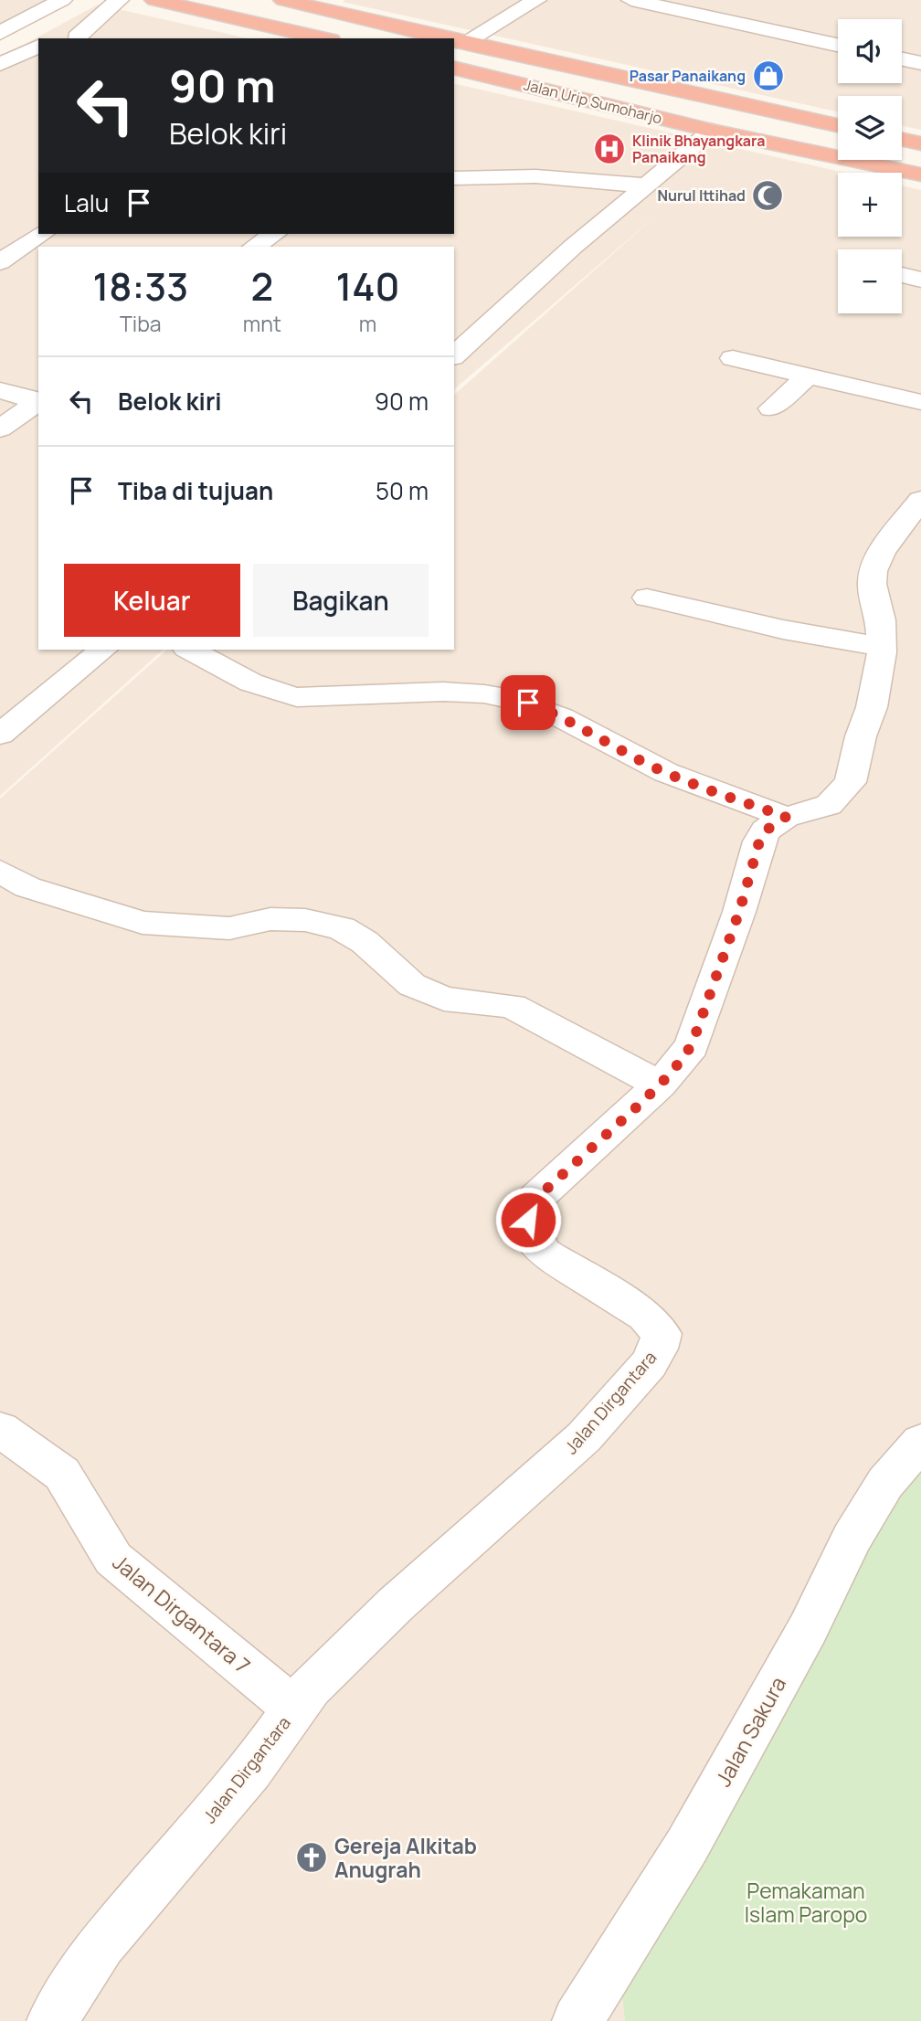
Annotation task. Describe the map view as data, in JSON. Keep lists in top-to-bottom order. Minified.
{"streets":{"highway":["Jalan Urip Sumoharjo"],"street":["Jalan Dirgantara","Jalan Dirgantara 7","Jalan Sakura"]},"crossings":[["Jalan Dirgantara","Jalan Dirgantara 7"]],"parks":["Pemakaman Islam Paropo"],"places":{"shop":["Pasar Panaikang"],"hospital":["Klinik Bhayangkara Panaikang"],"mosque":["Nurul Ittihad"],"church":["Gereja Alkitab Anugrah"]},"page":{"map_buttons":["+","−"],"turn":["90 m","Belok kiri"],"then":"Lalu","eta":["18:33","Tiba","2","mnt","140","m"],"list":[{"name":"Belok kiri","value":"90 m"},{"name":"Tiba di tujuan","value":"50 m"}],"buttons":["Keluar","Bagikan"]}}
